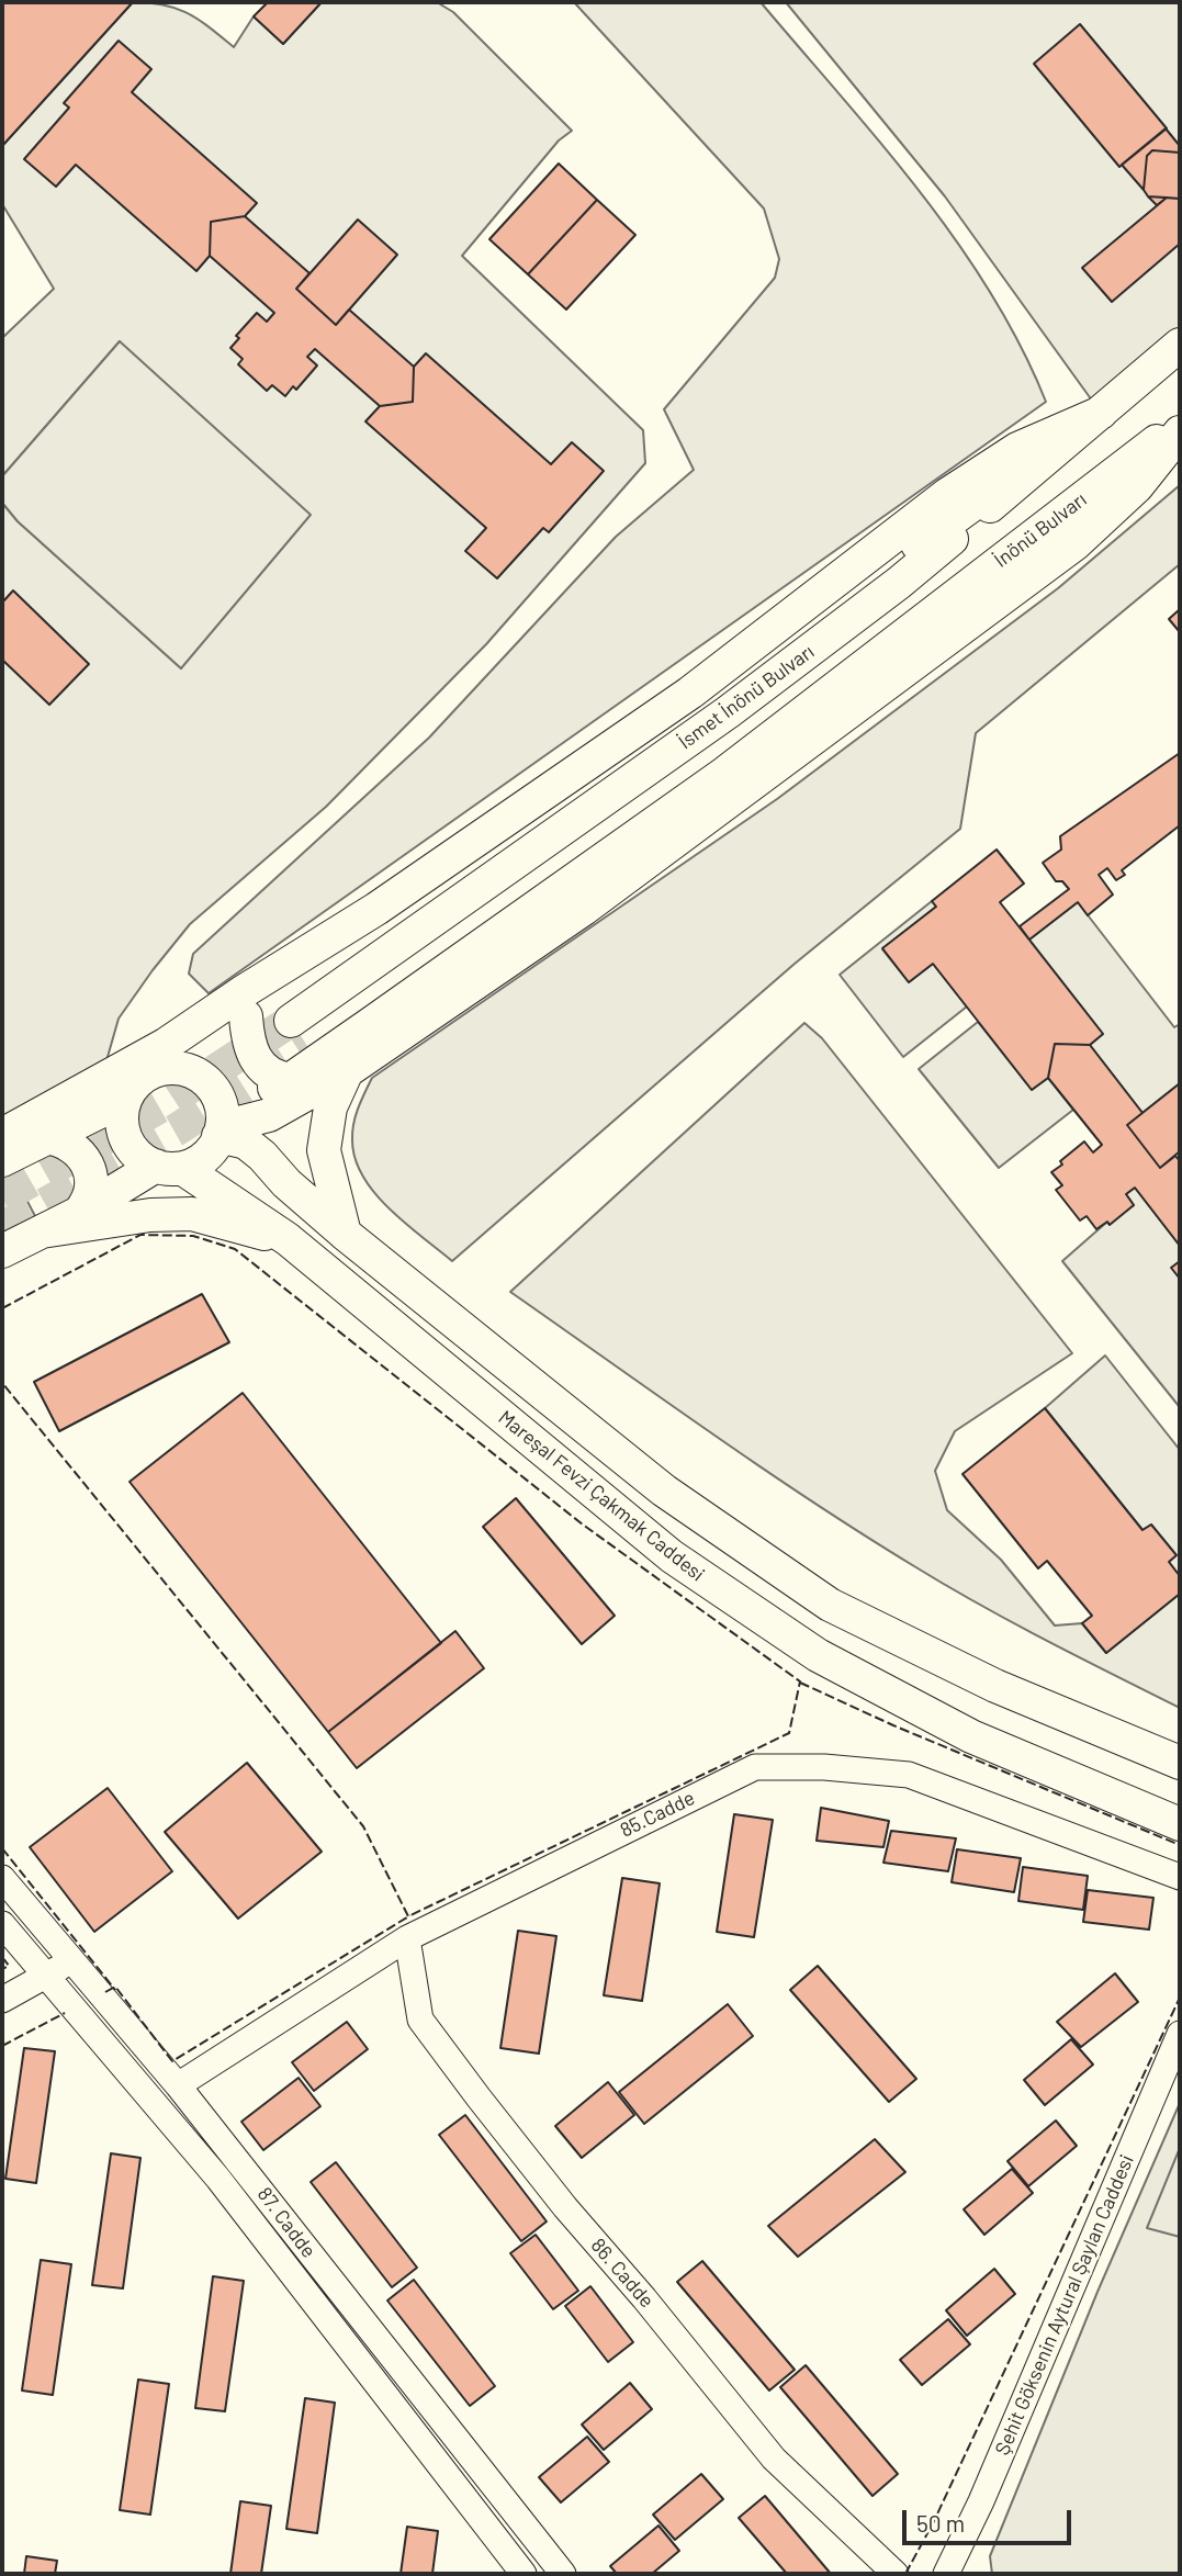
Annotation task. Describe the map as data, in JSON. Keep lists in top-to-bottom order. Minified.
{"streets":{"main road":["İnönü Bulvarı","İsmet İnönü Bulvarı","Mareşal Fevzi Çakmak Caddesi"],"street":["85.Cadde","87. Cadde","86. Cadde","Şehit Göksenin Aytural Şaylan Caddesi"]},"crossings":[["İnönü Bulvarı","İsmet İnönü Bulvarı"],["85.Cadde","87. Cadde"],["85.Cadde","86. Cadde"]],"scale_bar":"50 m"}
